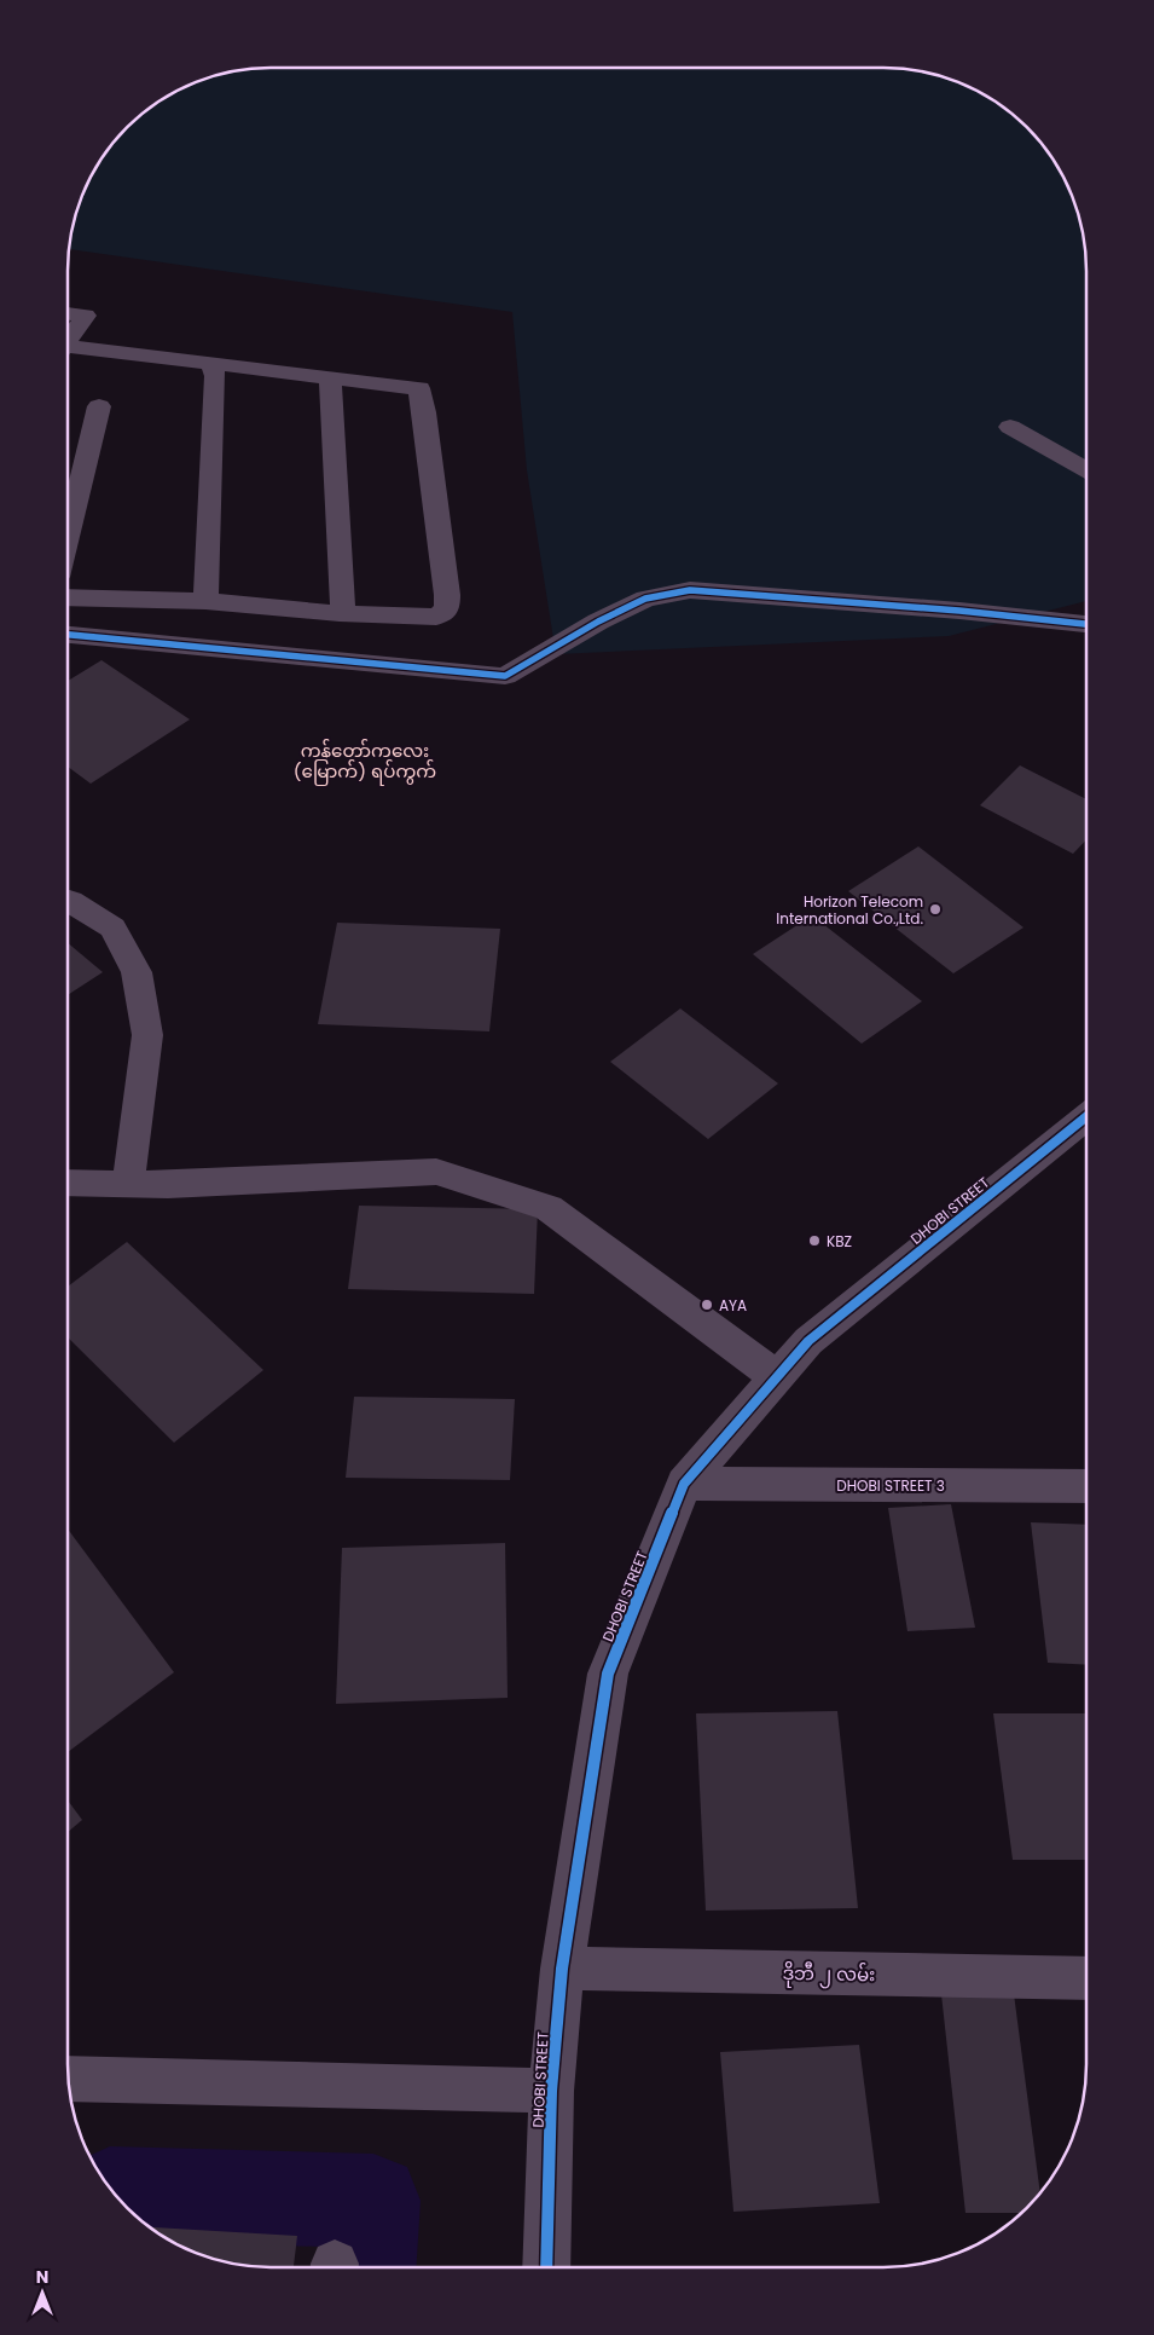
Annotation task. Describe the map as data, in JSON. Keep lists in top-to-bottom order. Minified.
{"streets":{"street":["DHOBI STREET","DHOBI STREET 3","ဒိုဘီ ၂ လမ်း"]},"crossings":[["DHOBI STREET","DHOBI STREET 3"],["DHOBI STREET","ဒိုဘီ ၂ လမ်း"]],"districts":["ကန်တော်ကလေး (မြောက်) ရပ်ကွက်"],"places":["Horizon Telecom International Co.,Ltd.","KBZ","AYA"],"north":"top"}
